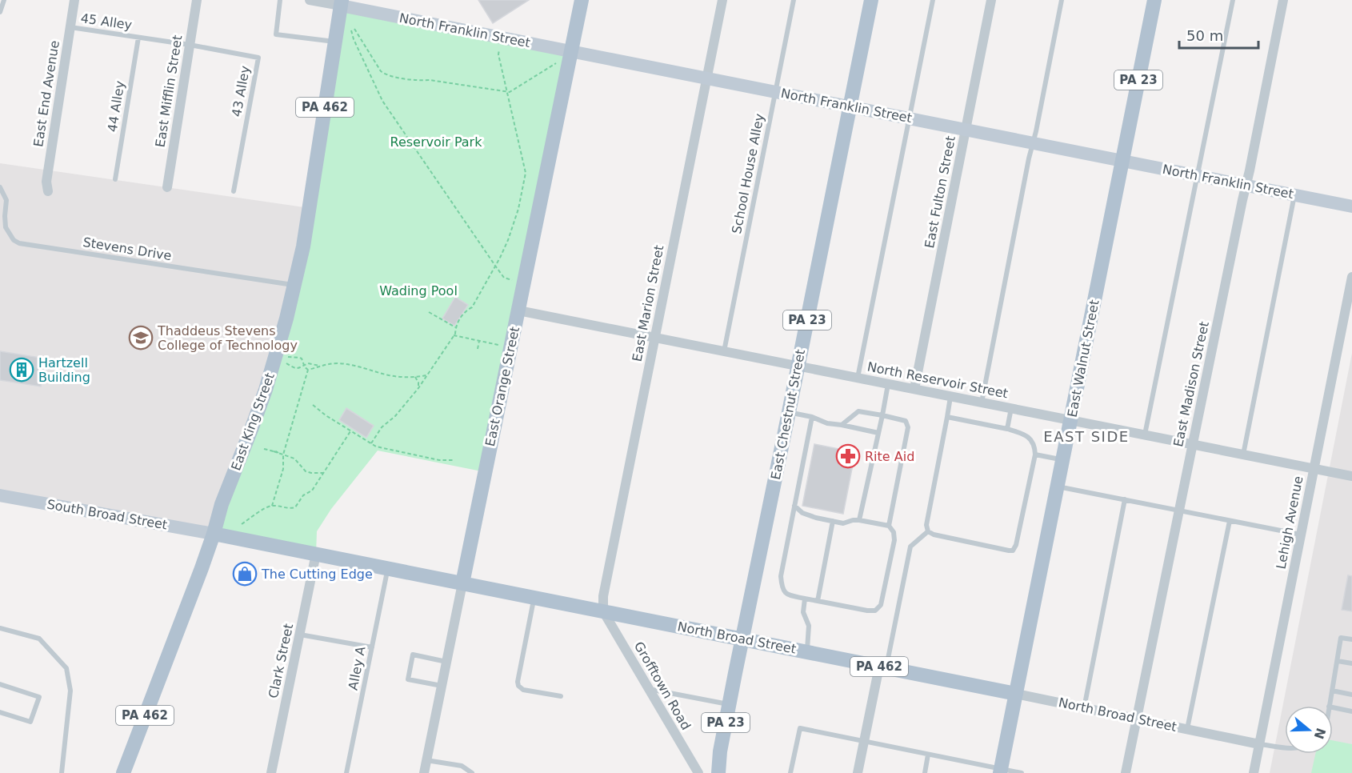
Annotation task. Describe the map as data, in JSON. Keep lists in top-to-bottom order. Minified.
{"streets":{"main road":["North Franklin Street","PA 23","PA 462","East Walnut Street","East Orange Street","East Chestnut Street","East King Street","South Broad Street","North Broad Street"],"street":["East Mifflin Street","East End Avenue","East Fulton Street","East Marion Street","North Reservoir Street","East Madison Street","Lehigh Avenue","Clark Street","Grofftown Road"],"lane":["45 Alley","43 Alley","44 Alley","School House Alley","Stevens Drive","Alley A"]},"crossings":[["45 Alley","43 Alley"],["45 Alley","East End Avenue"],["45 Alley","44 Alley"],["North Franklin Street","School House Alley"],["North Franklin Street","East Fulton Street"],["North Franklin Street","East Marion Street"],["North Franklin Street","East Walnut Street"],["North Franklin Street","East Madison Street"],["North Franklin Street","East Orange Street"],["North Franklin Street","East Chestnut Street"],["North Franklin Street","East King Street"],["East Mifflin Street","43 Alley"],["43 Alley","44 Alley"],["School House Alley","North Reservoir Street"],["East Fulton Street","North Reservoir Street"],["Stevens Drive","East King Street"],["East Marion Street","North Reservoir Street"],["East Marion Street","North Broad Street"],["East Marion Street","Grofftown Road"],["East Walnut Street","North Reservoir Street"],["East Walnut Street","North Broad Street"],["North Reservoir Street","East Madison Street"],["North Reservoir Street","East Orange Street"],["North Reservoir Street","East Chestnut Street"],["North Reservoir Street","Lehigh Avenue"],["East Madison Street","North Broad Street"],["East Orange Street","North Broad Street"],["East Chestnut Street","North Broad Street"],["East King Street","South Broad Street"],["East King Street","North Broad Street"],["South Broad Street","North Broad Street"],["Lehigh Avenue","North Broad Street"],["North Broad Street","Clark Street"],["North Broad Street","Alley A"],["North Broad Street","Grofftown Road"]],"districts":["EAST SIDE"],"parks":["Reservoir Park","Wading Pool"],"places":{"school or university":["Thaddeus Stevens College of Technology"],"building":["Hartzell Building"],"pharmacy":["Rite Aid"],"shop":["The Cutting Edge"]},"scale_bar":"50 m","north":"right"}
